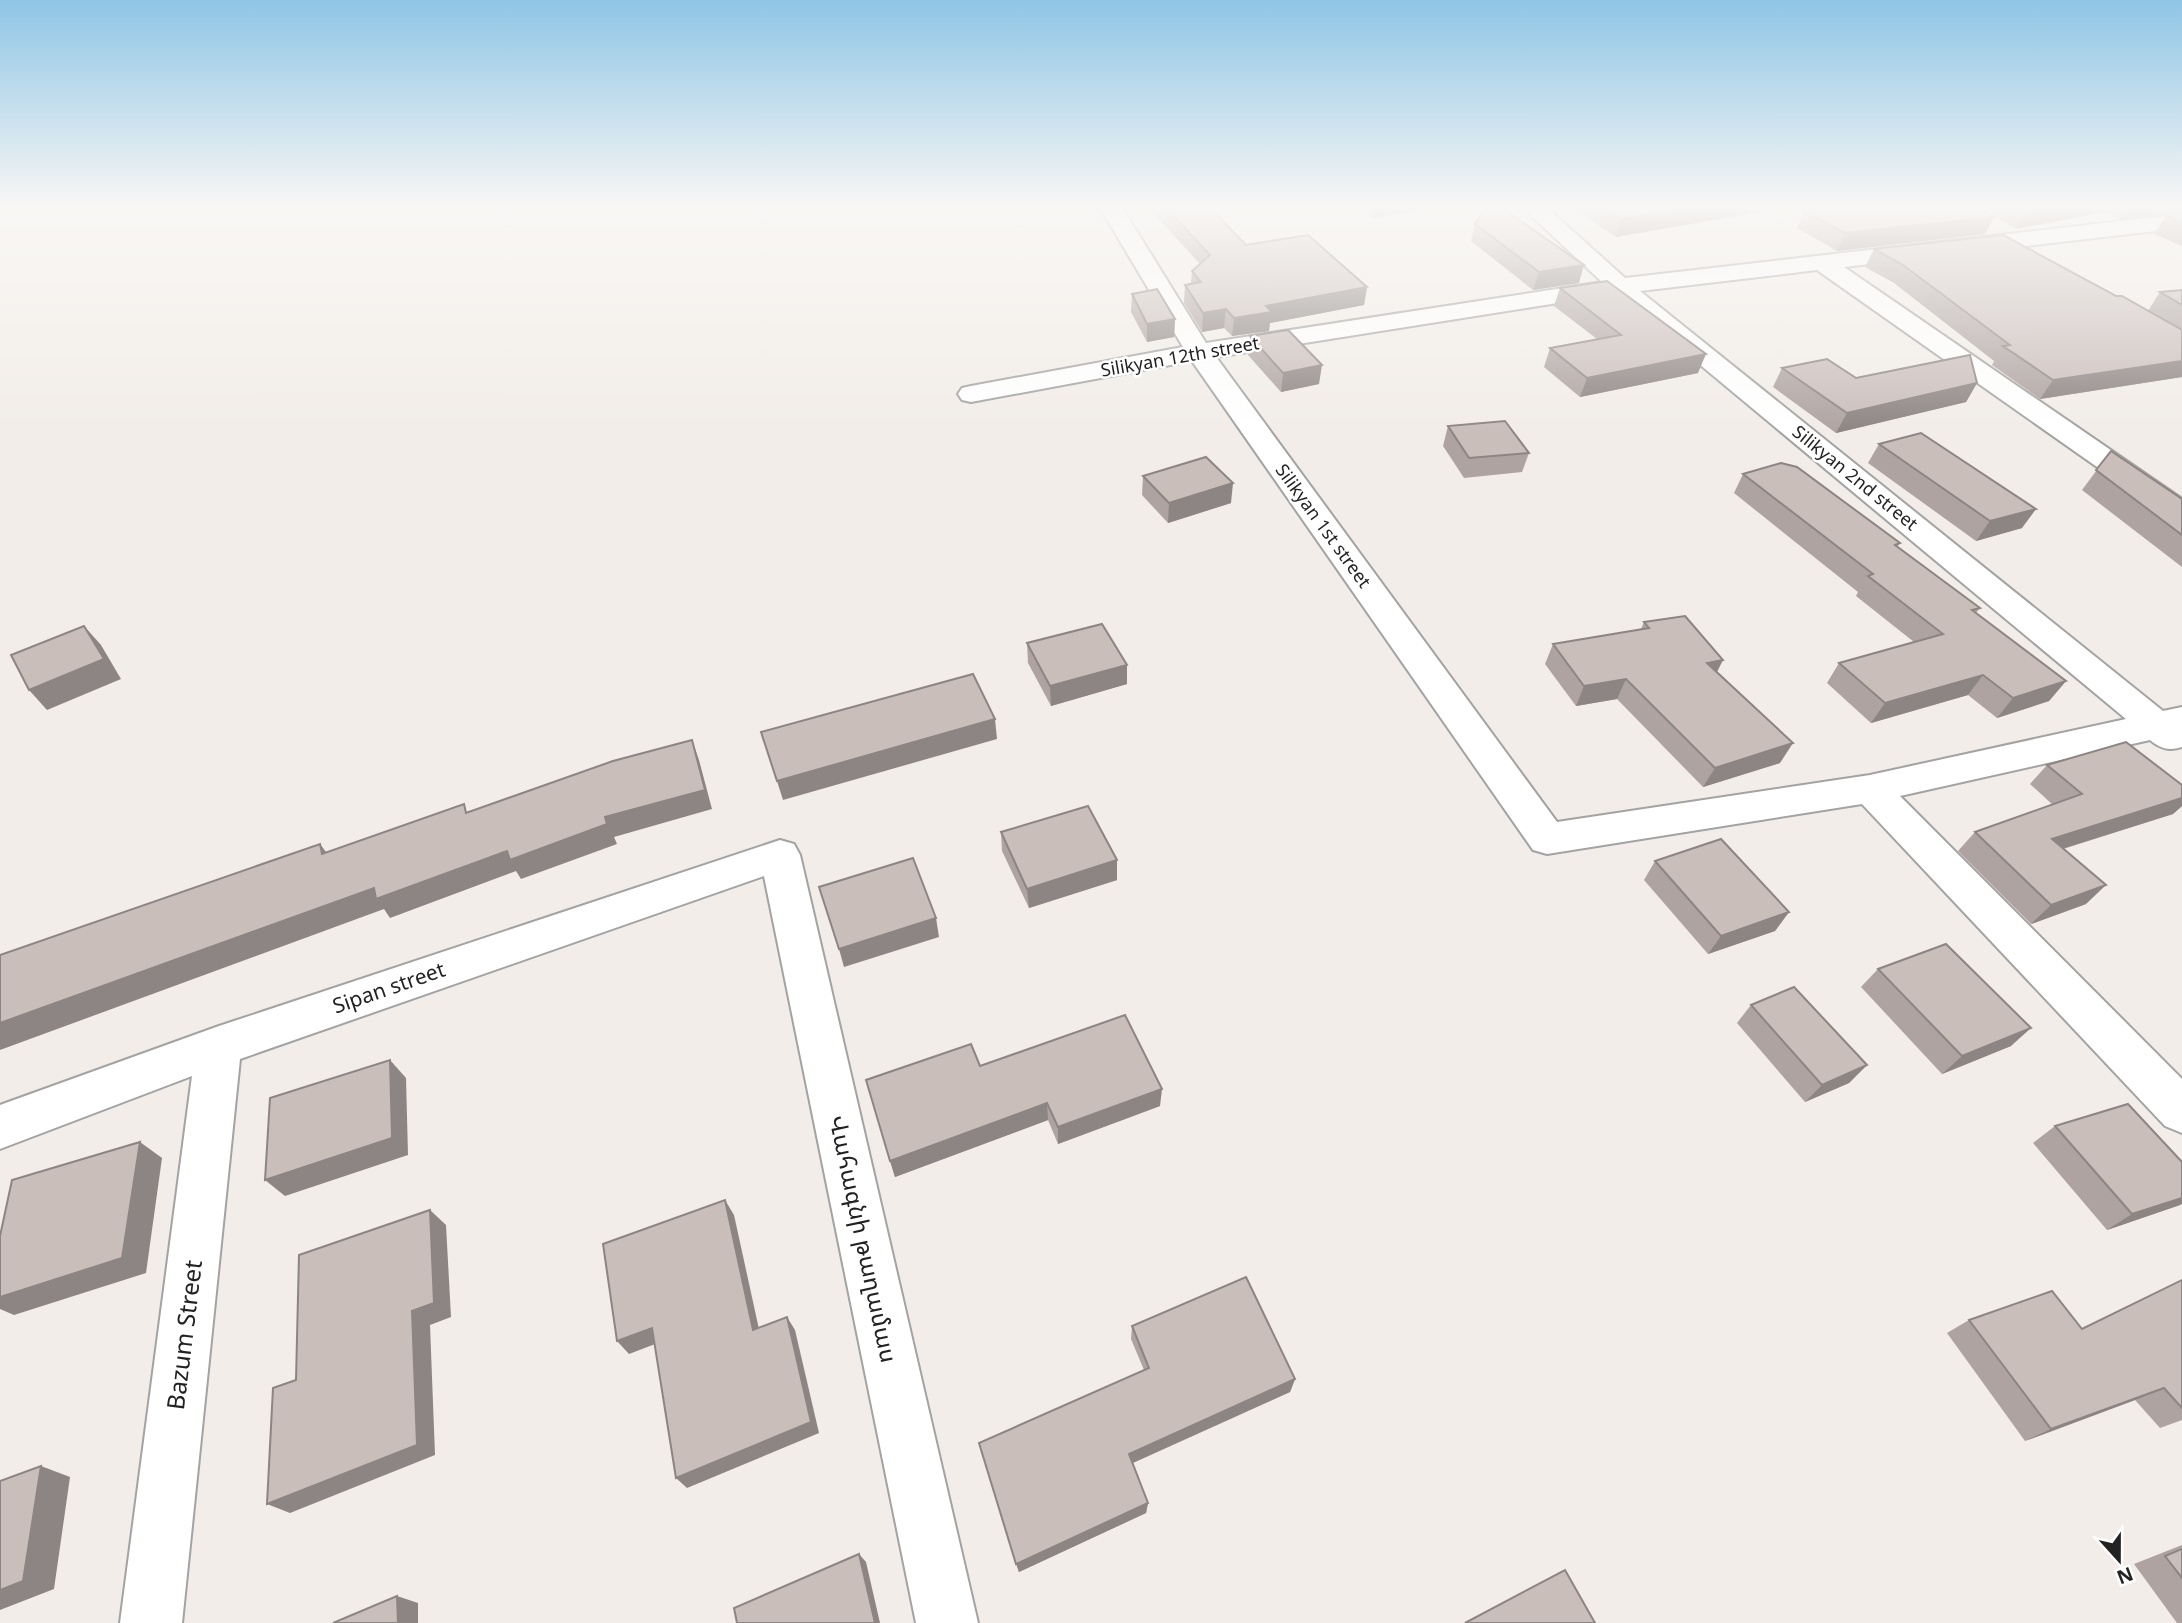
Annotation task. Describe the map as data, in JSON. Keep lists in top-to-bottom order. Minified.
{"streets":{"street":["Silikyan 12th street","Silikyan 2nd street","Silikyan 1st street","Sipan street","Վահագնի թաղամաս","Bazum Street"]},"crossings":[["Silikyan 12th street","Silikyan 2nd street"],["Silikyan 12th street","Silikyan 1st street"],["Sipan street","Վահագնի թաղամաս"],["Sipan street","Bazum Street"]],"north":"bottom"}
